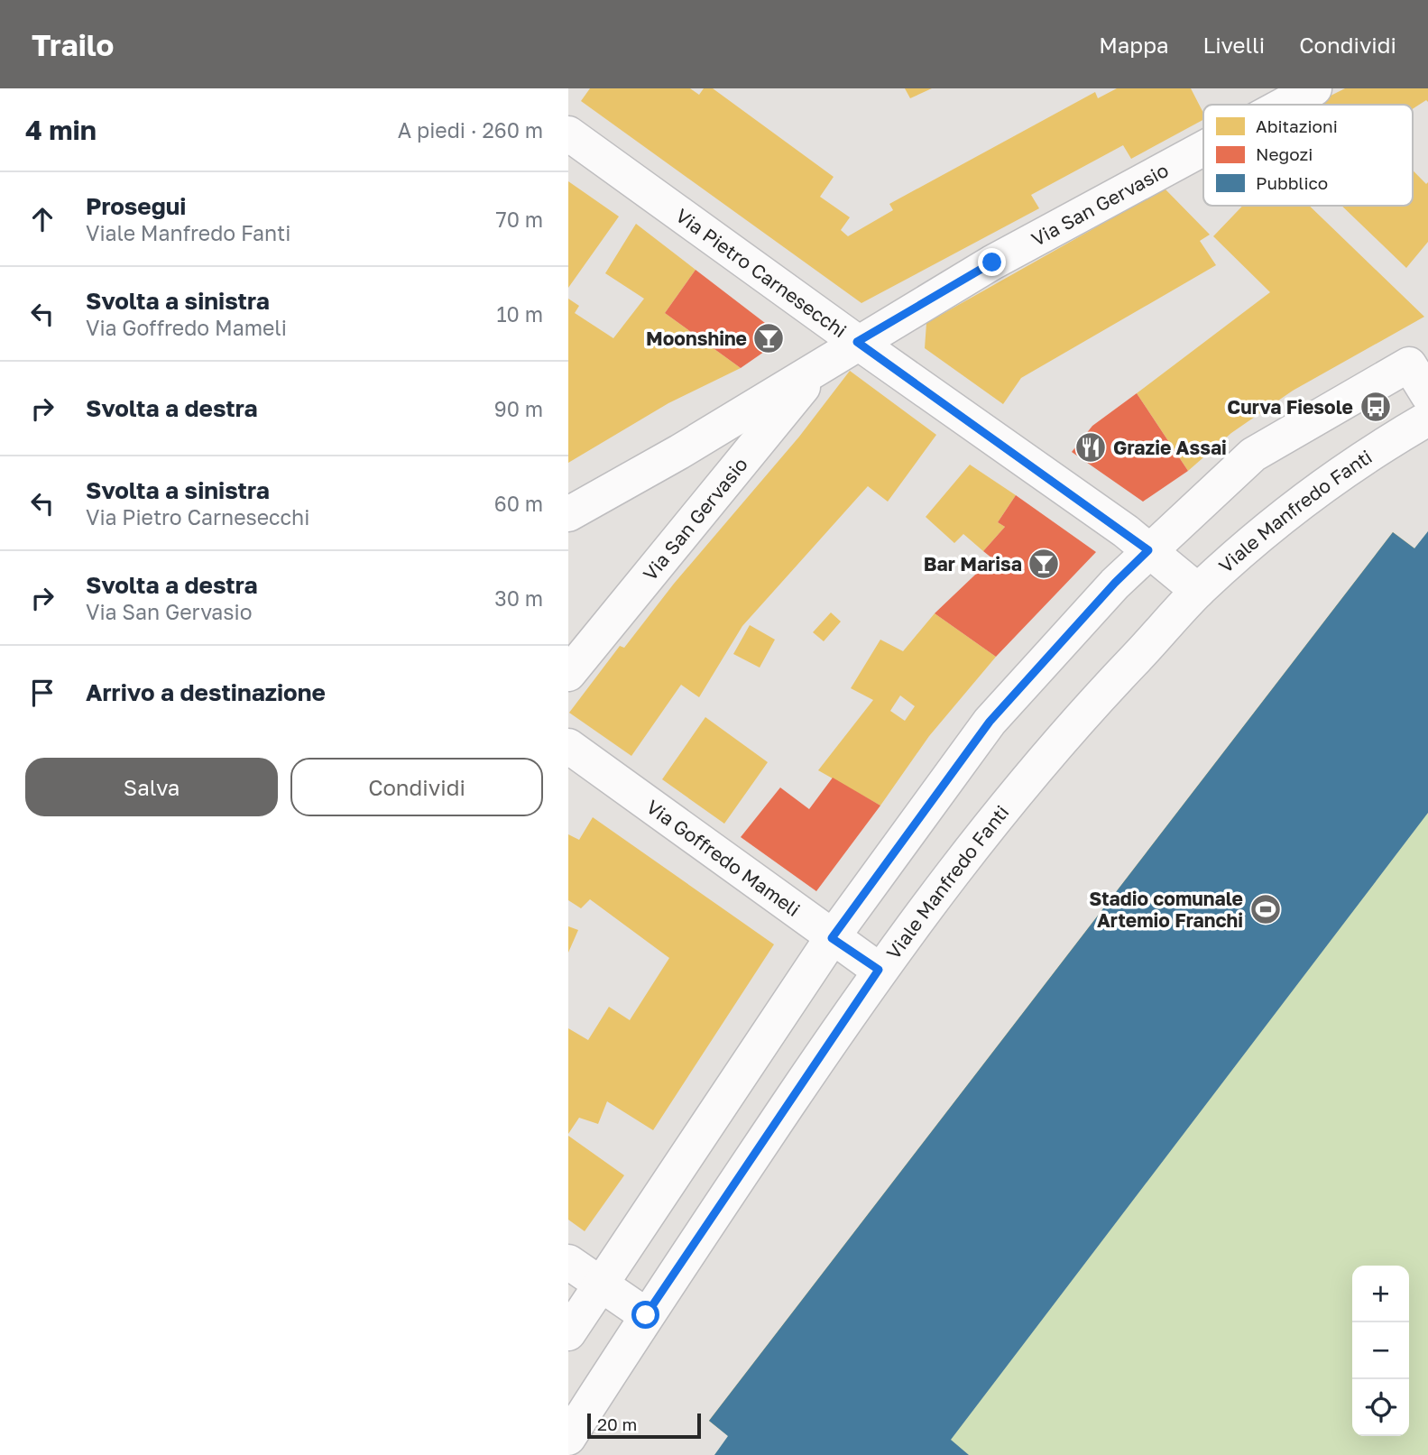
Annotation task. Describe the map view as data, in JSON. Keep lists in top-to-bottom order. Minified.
{"streets":{"street":["Via San Gervasio","Via Pietro Carnesecchi","Viale Manfredo Fanti","Via Goffredo Mameli"]},"crossings":[["Via San Gervasio","Via Pietro Carnesecchi"],["Via Pietro Carnesecchi","Viale Manfredo Fanti"],["Viale Manfredo Fanti","Via Goffredo Mameli"]],"places":{"bar":["Moonshine","Bar Marisa"],"bus stop":["Curva Fiesole"],"restaurant":["Grazie Assai"],"sports":["Stadio comunale Artemio Franchi"]},"legend":["Abitazioni","Negozi","Pubblico"],"scale_bar":"20 m","page":{"header":"Trailo","nav":["Mappa","Livelli","Condividi"],"heading":["4 min","A piedi · 260 m"],"list":[["Prosegui","Viale Manfredo Fanti","70 m"],["Svolta a sinistra","Via Goffredo Mameli","10 m"],["Svolta a destra","90 m"],["Svolta a sinistra","Via Pietro Carnesecchi","60 m"],["Svolta a destra","Via San Gervasio","30 m"],"Arrivo a destinazione"],"buttons":["Salva","Condividi"],"map_buttons":["+","−"],"scale":"20 m"}}
